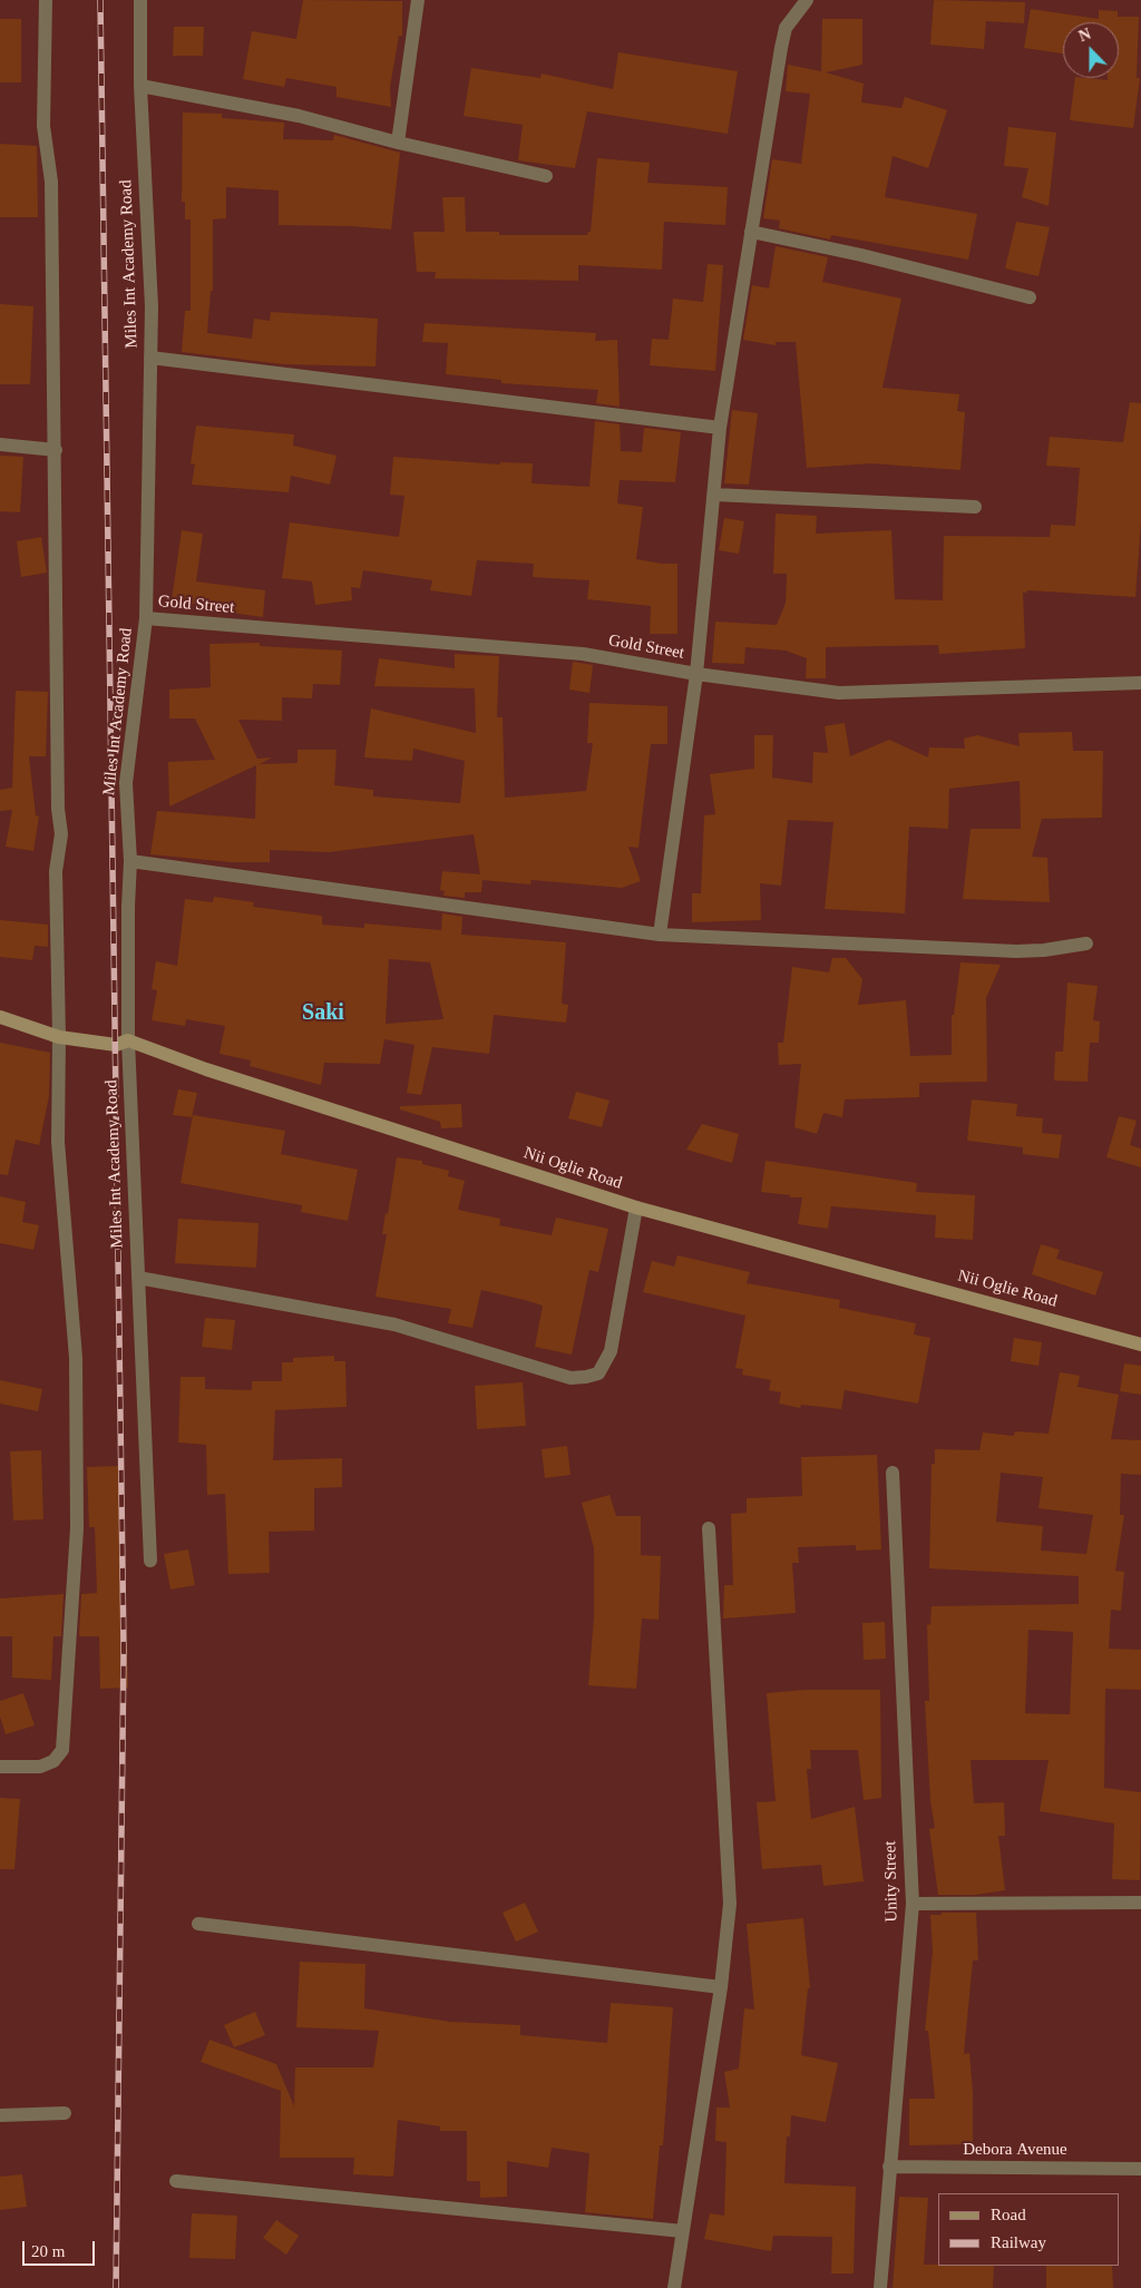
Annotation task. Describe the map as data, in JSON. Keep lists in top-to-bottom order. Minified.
{"streets":{"street":["Miles Int Academy Road","Gold Street","Nii Oglie Road","Unity Street","Debora Avenue"]},"crossings":[["Miles Int Academy Road","Gold Street"],["Miles Int Academy Road","Nii Oglie Road"],["Unity Street","Debora Avenue"]],"districts":["Saki"],"legend":["Road","Railway"],"scale_bar":"20 m","north":"top"}
